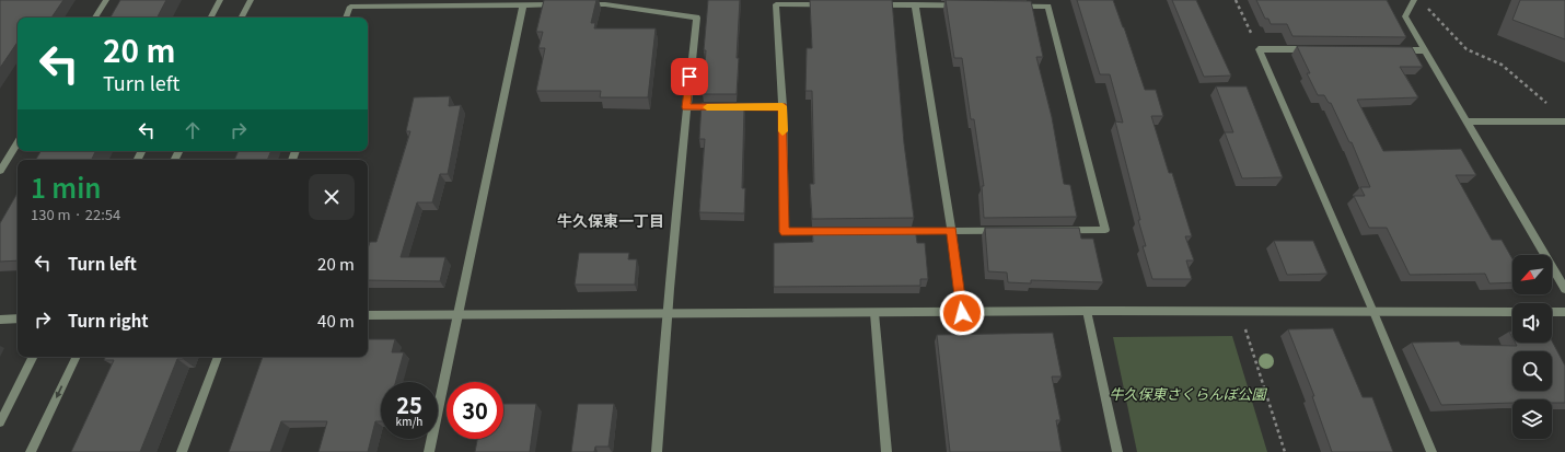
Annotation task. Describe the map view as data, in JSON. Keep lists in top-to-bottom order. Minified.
{"districts":["牛久保東一丁目"],"parks":["牛久保東さくらんぼ公園"],"north":"bottom left","page":{"turn":["20 m","Turn left"],"heading":["1 min","130 m · 22:54"],"list":[{"name":"Turn left","value":"20 m"},{"name":"Turn right","value":"40 m"}],"speed":"25 km/h","limit":"30"}}
